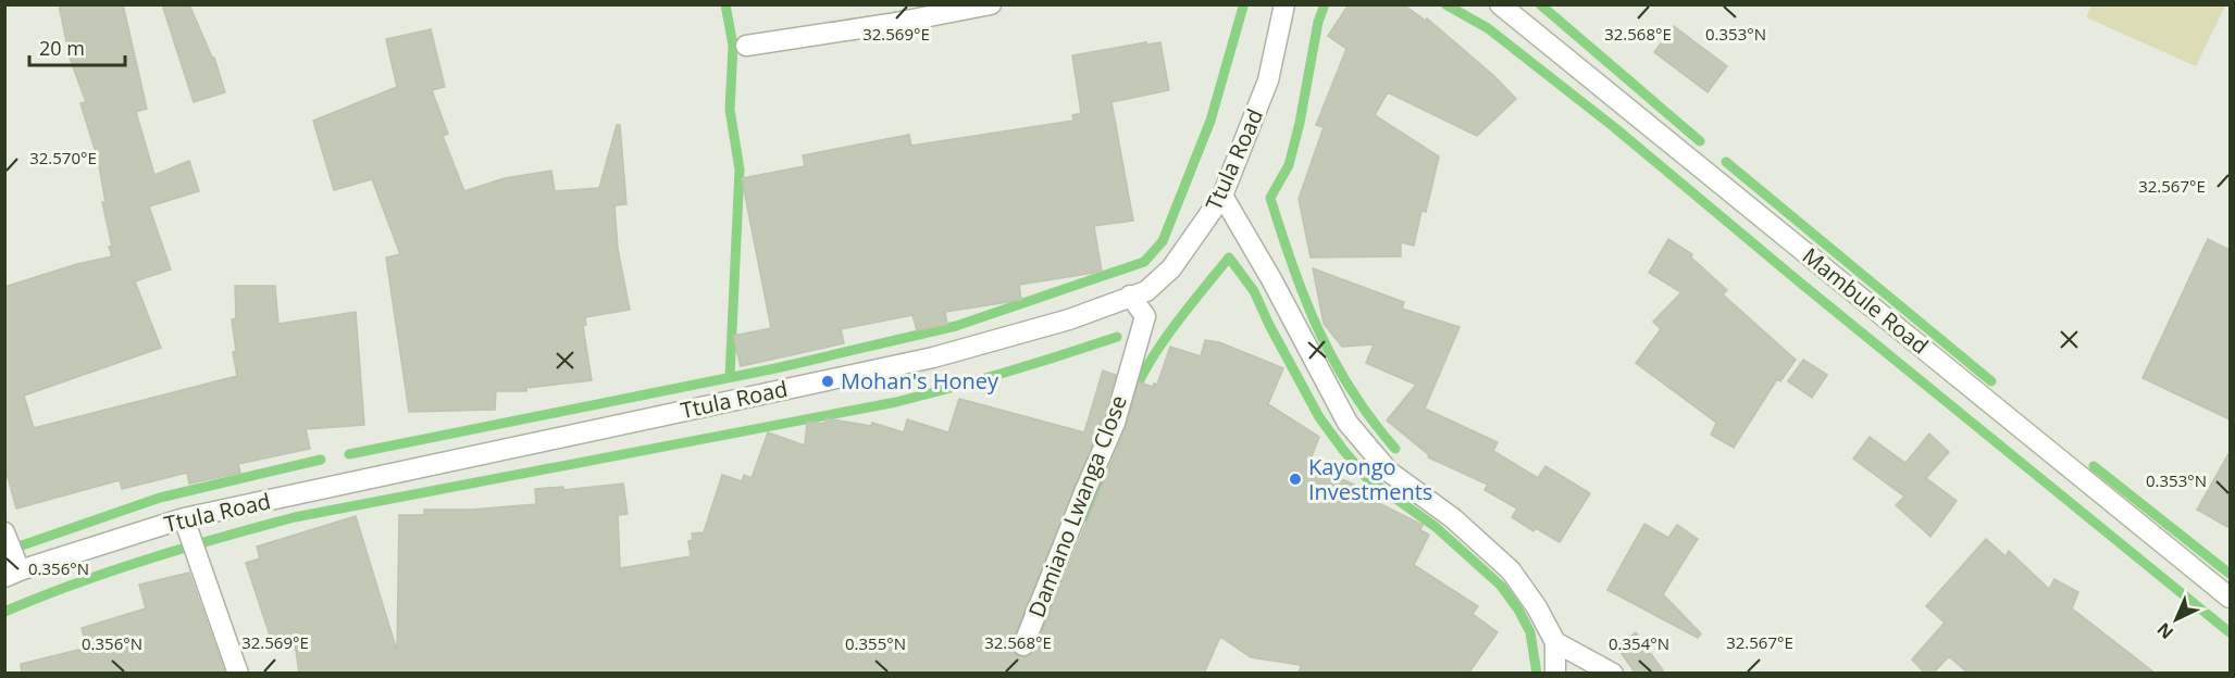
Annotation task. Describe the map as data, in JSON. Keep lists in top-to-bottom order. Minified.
{"streets":{"street":["Ttula Road","Mambule Road","Damiano Lwanga Close"]},"crossings":[["Ttula Road","Damiano Lwanga Close"]],"places":["Mohan's Honey","Kayongo Investments"],"scale_bar":"20 m","north":"bottom left","coordinates":["0.353°N","32.569°E","32.568°E","32.570°E","32.567°E","0.356°N","0.355°N","0.354°N"]}
